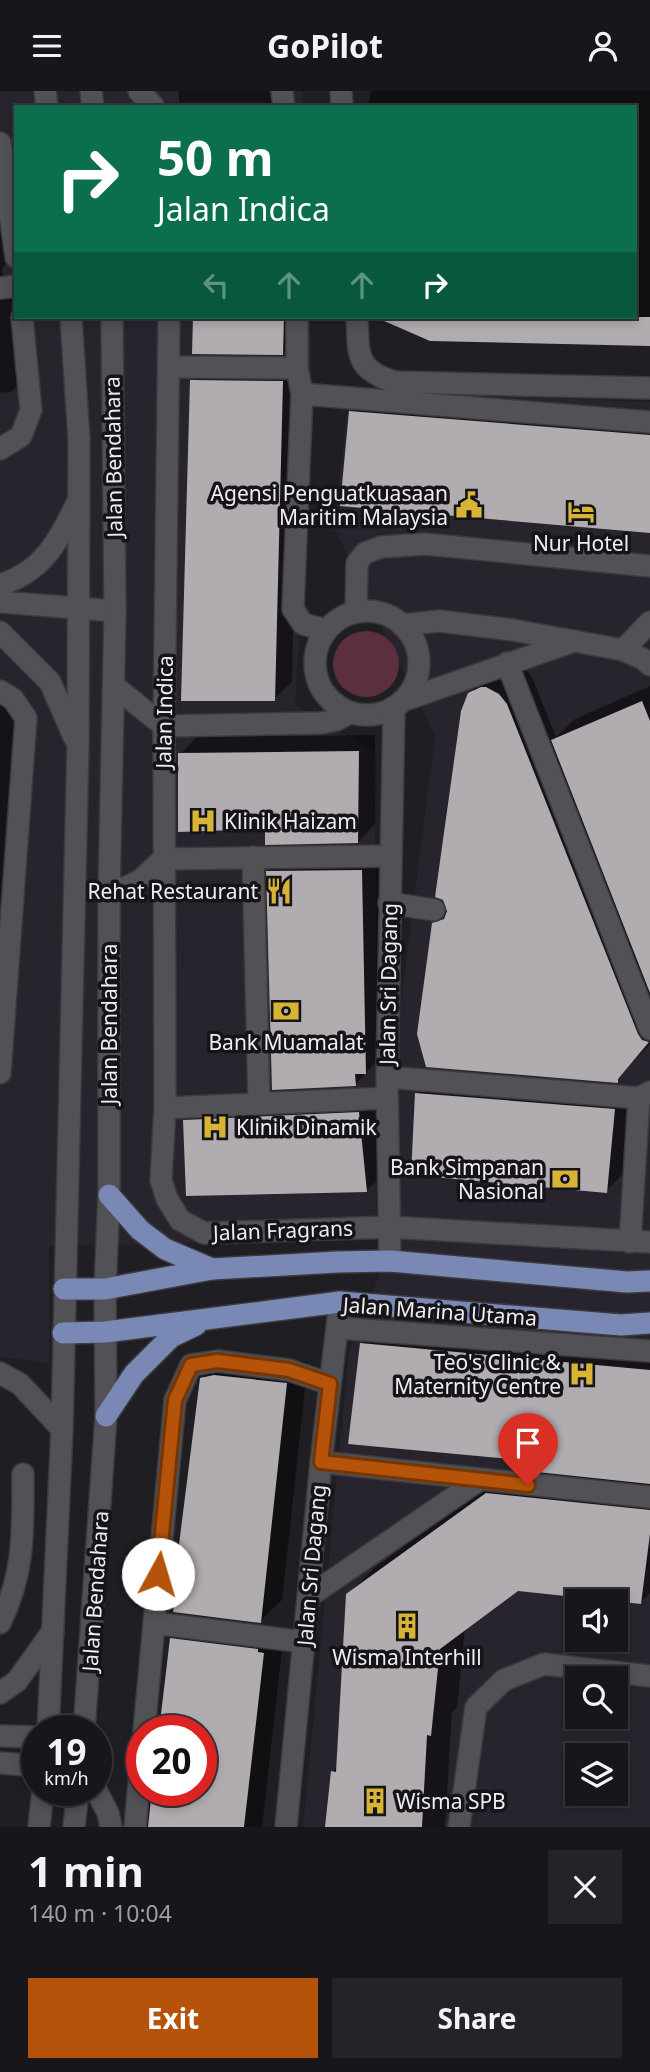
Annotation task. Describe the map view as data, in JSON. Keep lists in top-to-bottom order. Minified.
{"streets":{"main road":["Jalan Marina Utama"],"street":["Jalan Bendahara","Jalan Indica","Jalan Sri Dagang","Jalan Fragrans"]},"crossings":[["Jalan Bendahara","Jalan Marina Utama"],["Jalan Indica","Jalan Fragrans"],["Jalan Sri Dagang","Jalan Fragrans"],["Jalan Sri Dagang","Jalan Marina Utama"]],"places":{"public building":["Agensi Penguatkuasaan Maritim Malaysia"],"hotel":["Nur Hotel"],"hospital":["Klinik Haizam","Klinik Dinamik","Teo's Clinic & Maternity Centre"],"restaurant":["Rehat Restaurant"],"bank":["Bank Muamalat","Bank Simpanan Nasional"],"building":["Wisma Interhill","Wisma SPB"]},"page":{"header":"GoPilot","turn":["50 m","Jalan Indica"],"speed":"19 km/h","limit":"20","heading":["1 min","140 m · 10:04"],"buttons":["Exit","Share"]}}
